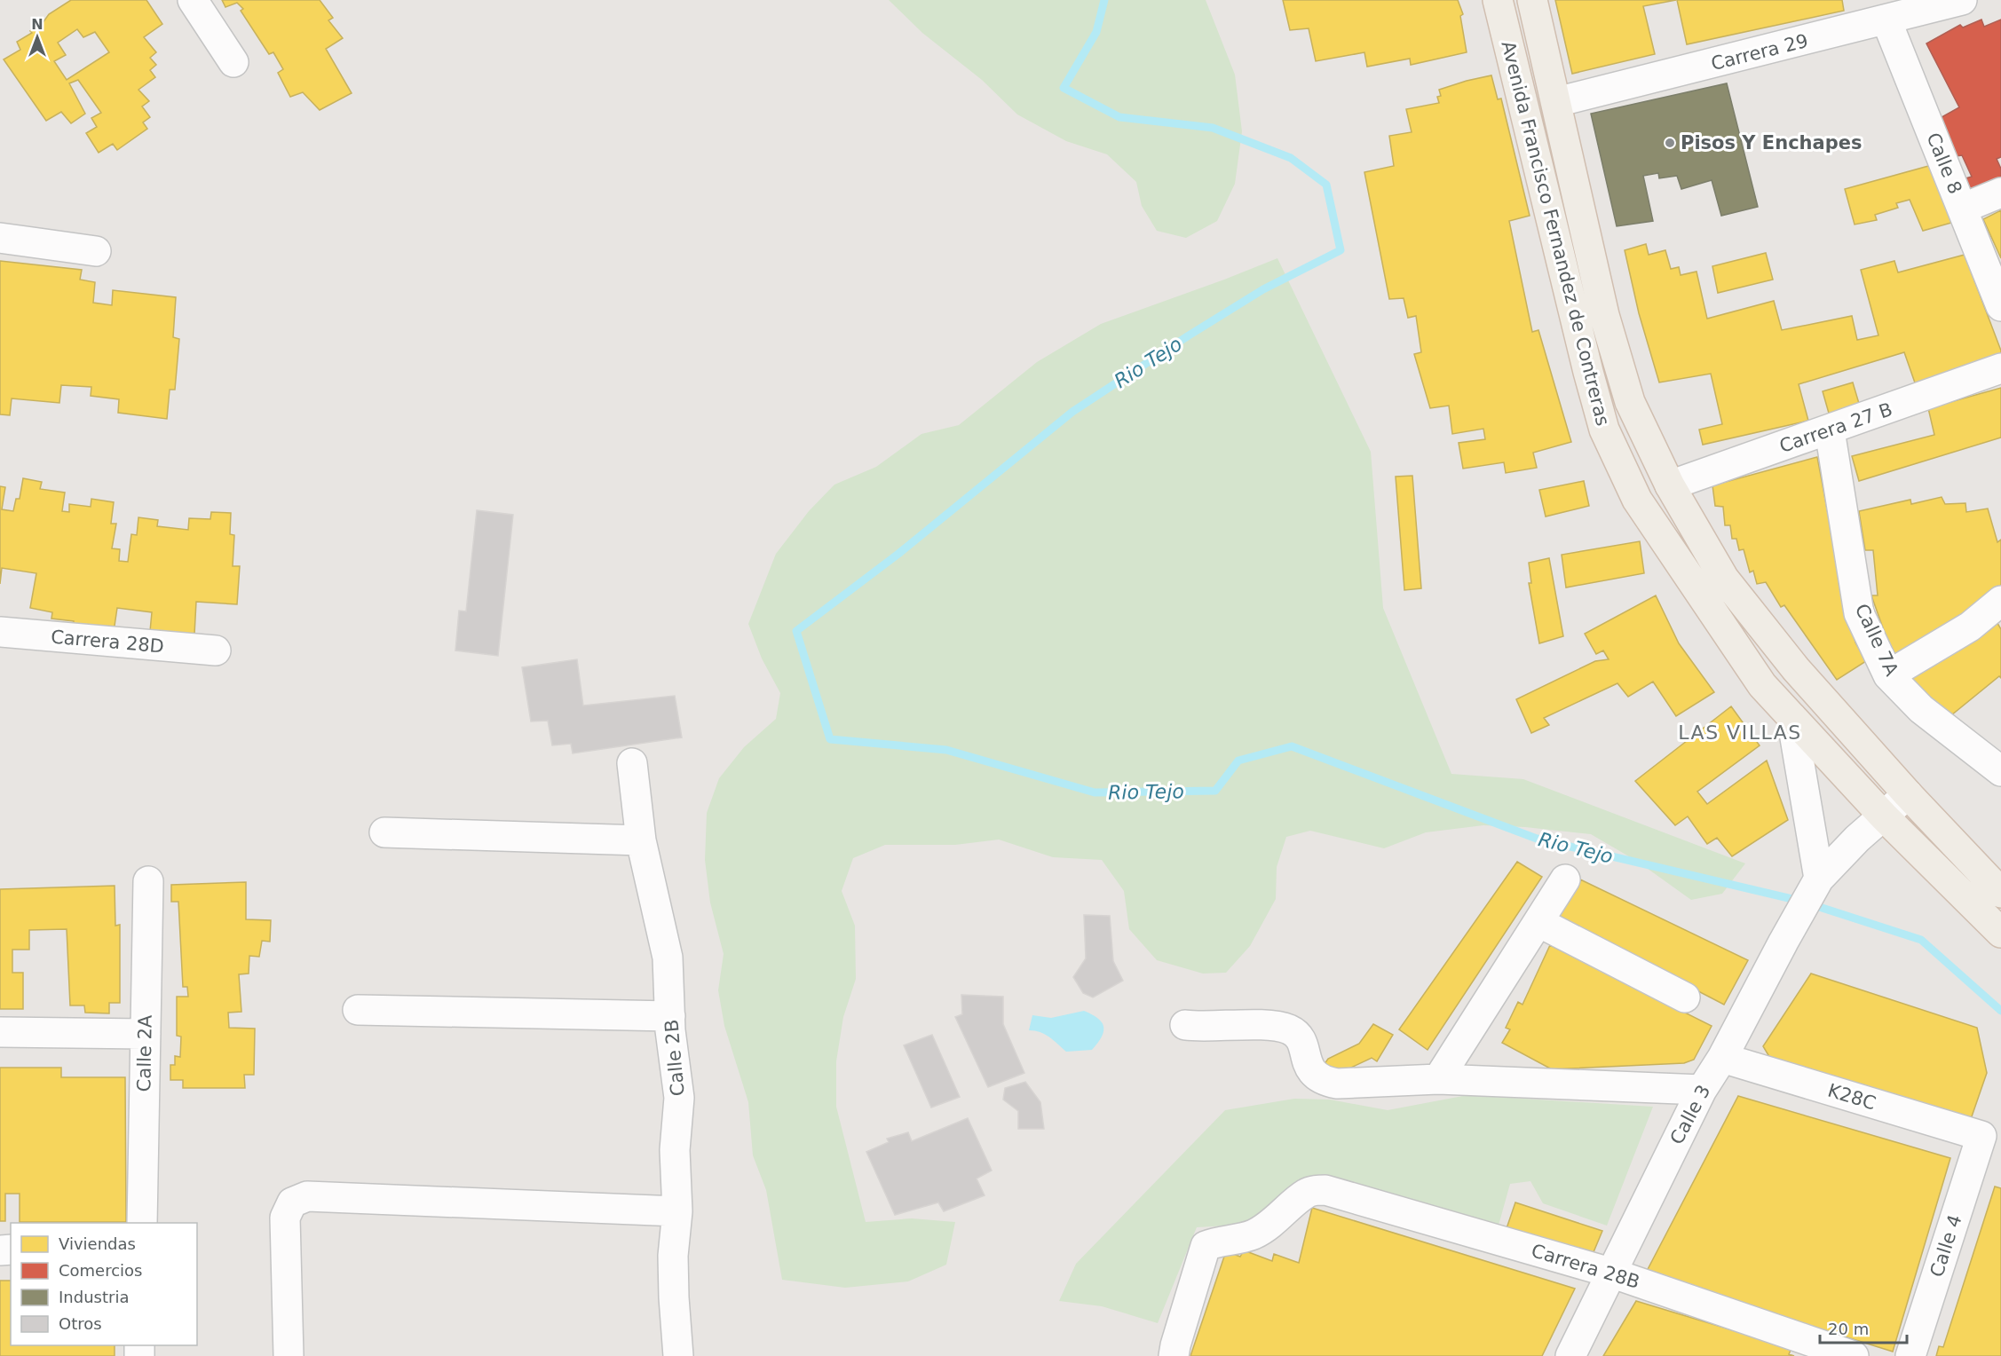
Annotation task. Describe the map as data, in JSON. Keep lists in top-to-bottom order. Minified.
{"streets":{"main road":["Avenida Francisco Fernandez de Contreras"],"street":["Carrera 29","Calle 8","Carrera 27 B","Calle 7A","Carrera 28D","Calle 2A","Calle 2B","K28C","Calle 3","Calle 4","Carrera 28B"]},"crossings":[["Carrera 29","Calle 8"],["Carrera 29","Avenida Francisco Fernandez de Contreras"],["Avenida Francisco Fernandez de Contreras","Carrera 27 B"],["Avenida Francisco Fernandez de Contreras","Calle 3"],["Carrera 27 B","Calle 7A"],["K28C","Calle 3"],["K28C","Calle 4"],["Calle 3","Carrera 28B"]],"districts":["LAS VILLAS"],"water":["Rio Tejo"],"places":["Pisos Y Enchapes"],"legend":["Viviendas","Comercios","Industria","Otros"],"scale_bar":"20 m","north":"top"}
